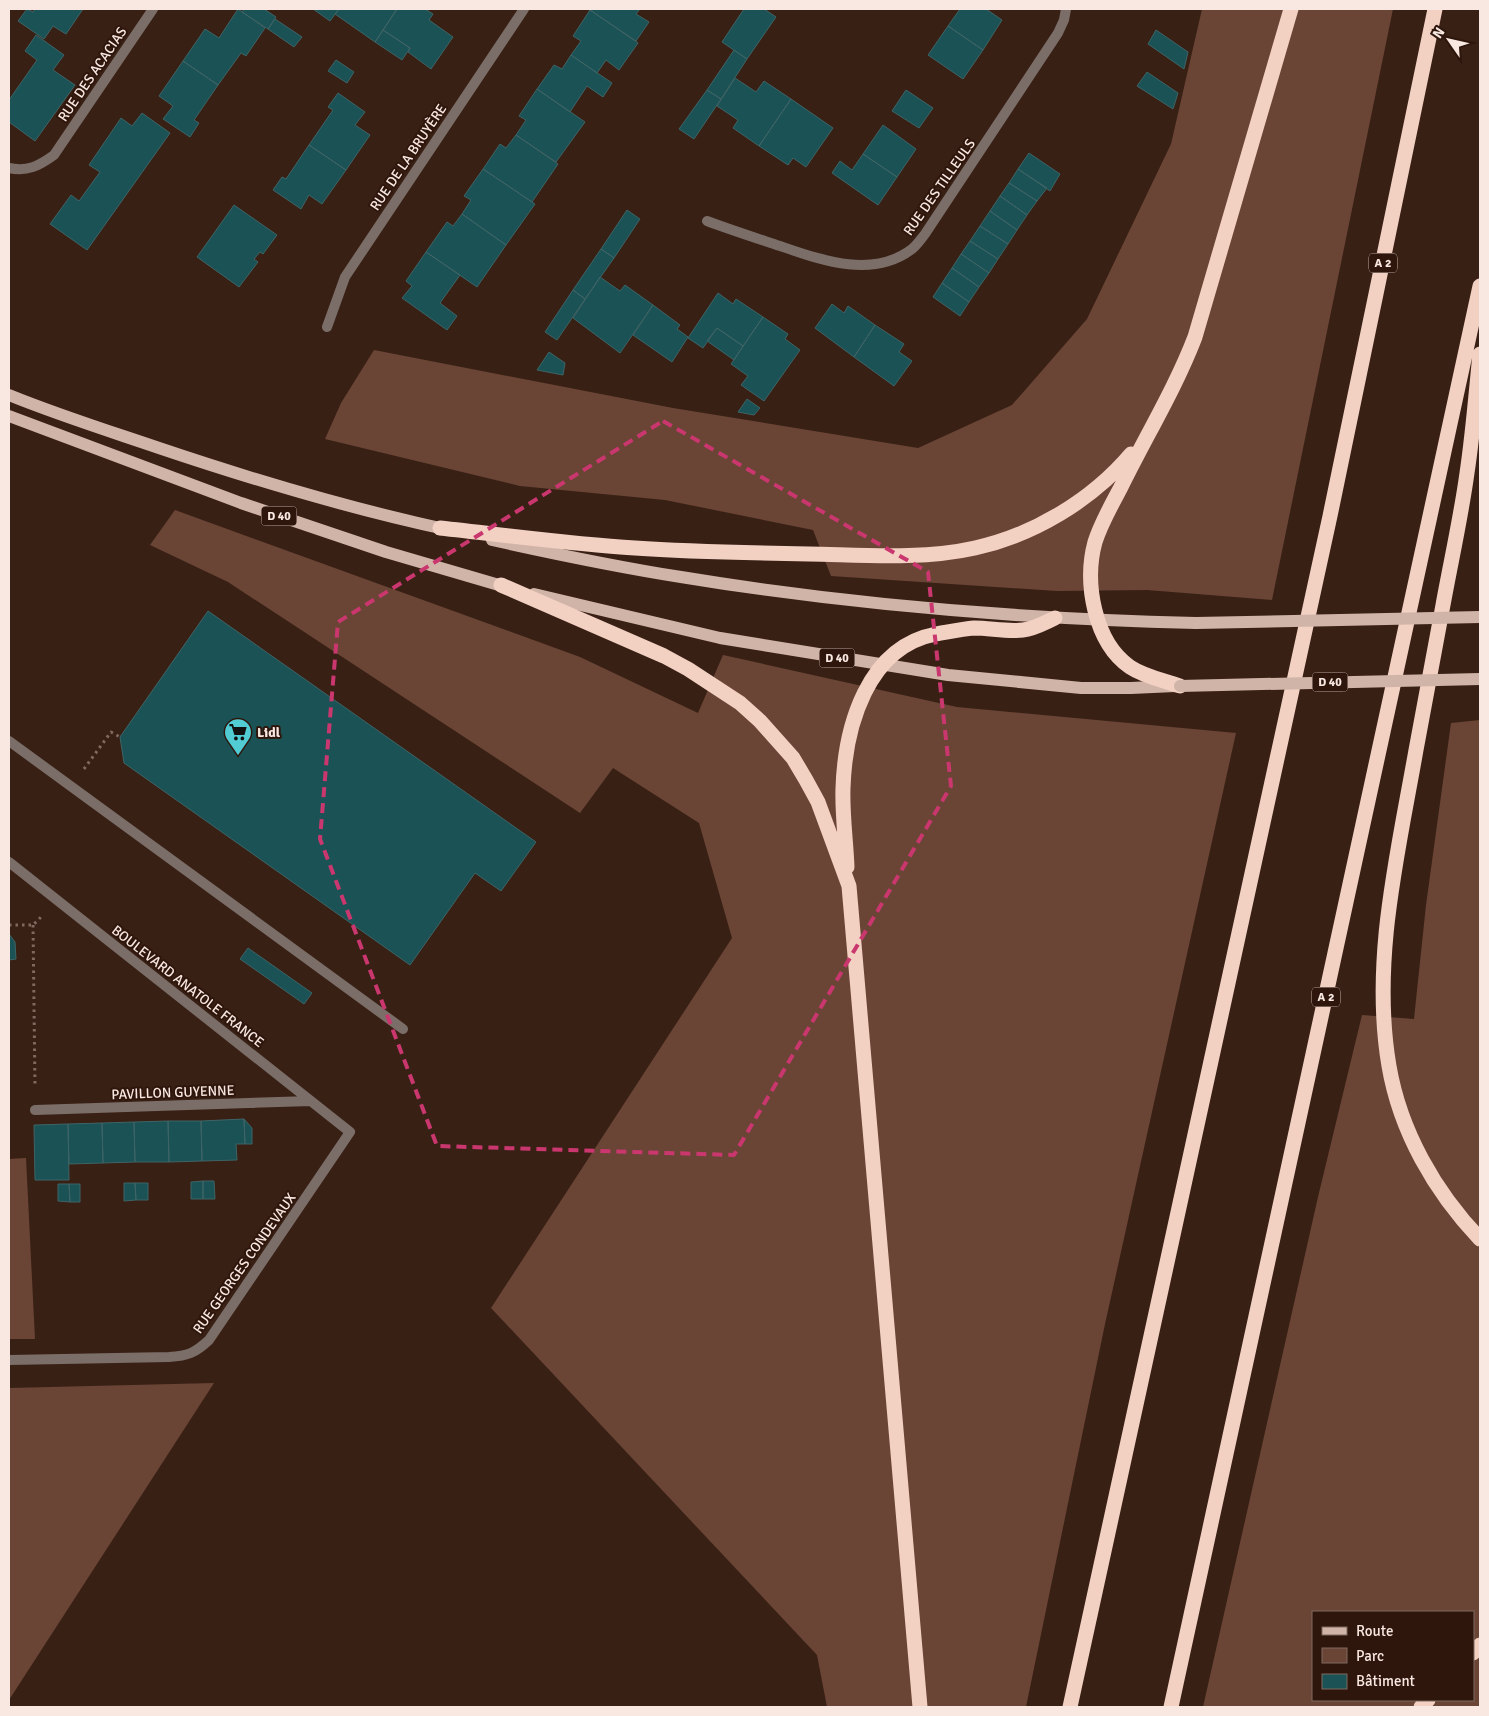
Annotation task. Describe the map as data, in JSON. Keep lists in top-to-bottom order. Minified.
{"streets":{"highway":["A 2"],"main road":["D 40"],"street":["RUE DES ACACIAS","RUE DE LA BRUYÈRE","RUE DES TILLEULS","BOULEVARD ANATOLE FRANCE","PAVILLON GUYENNE","RUE GEORGES CONDEVAUX"]},"crossings":[["BOULEVARD ANATOLE FRANCE","PAVILLON GUYENNE"],["BOULEVARD ANATOLE FRANCE","RUE GEORGES CONDEVAUX"]],"places":{"supermarket":["Lidl"]},"legend":["Route","Parc","Bâtiment"],"north":"top left"}
